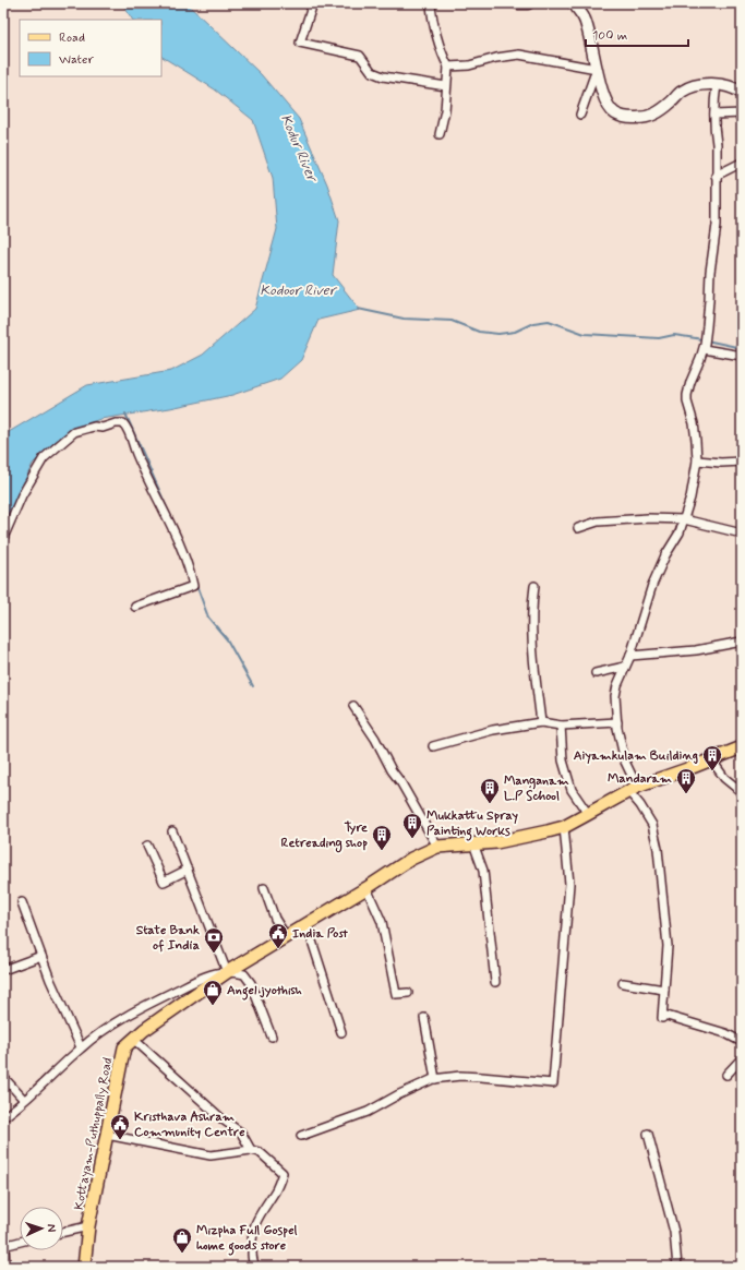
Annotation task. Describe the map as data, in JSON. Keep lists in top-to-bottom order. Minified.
{"streets":{"main road":["Kottayam-Puthuppally Road"]},"water":["Kodur River","Kodoor River"],"places":{"building":["Aiyamkulam Building","Mandaram","Manganam L.P School","Mukkattu Spray Painting Works","Tyre Retreading shop"],"public building":["India Post","Kristhava Ashram Community Centre"],"bank":["State Bank of India"],"shop":["Angel jyothish","Mizpha Full Gospel home goods store"]},"legend":["Road","Water"],"scale_bar":"100 m","north":"right"}
